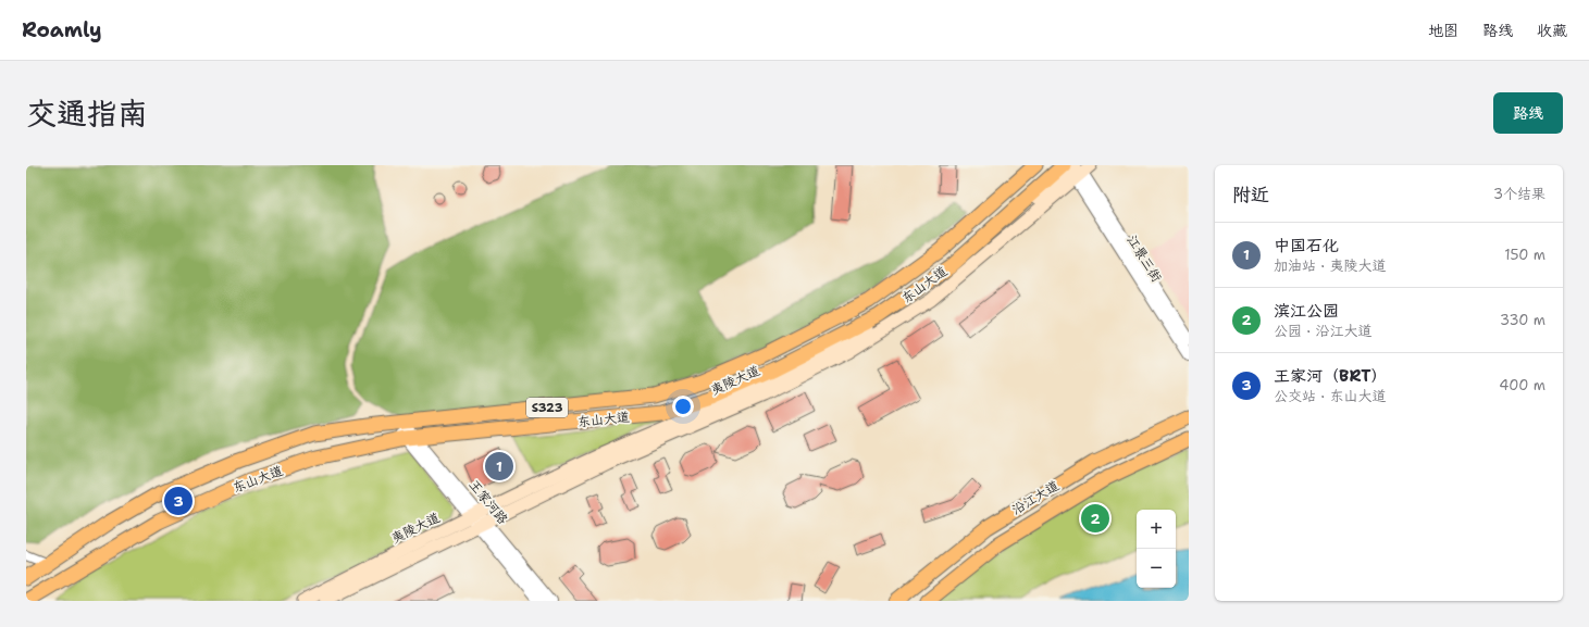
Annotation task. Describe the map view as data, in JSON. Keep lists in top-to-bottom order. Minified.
{"streets":{"main road":["东山大道","夷陵大道","S323","沿江大道"],"street":["江景三街","王家河路"]},"crossings":[["江景三街","夷陵大道"],["东山大道","王家河路"],["夷陵大道","王家河路"]],"page":{"header":"Roamly","nav":["地图","路线","收藏"],"title":"交通指南","buttons":"路线","heading":["附近","3个结果"],"list":[{"mark":"1","name":"中国石化","note":"加油站 · 夷陵大道","value":"150 m"},{"mark":"2","name":"滨江公园","note":"公园 · 沿江大道","value":"330 m"},{"mark":"3","name":"王家河（BRT）","note":"公交站 · 东山大道","value":"400 m"}],"pins":["1","3","2"],"map_buttons":["+","−"]}}
